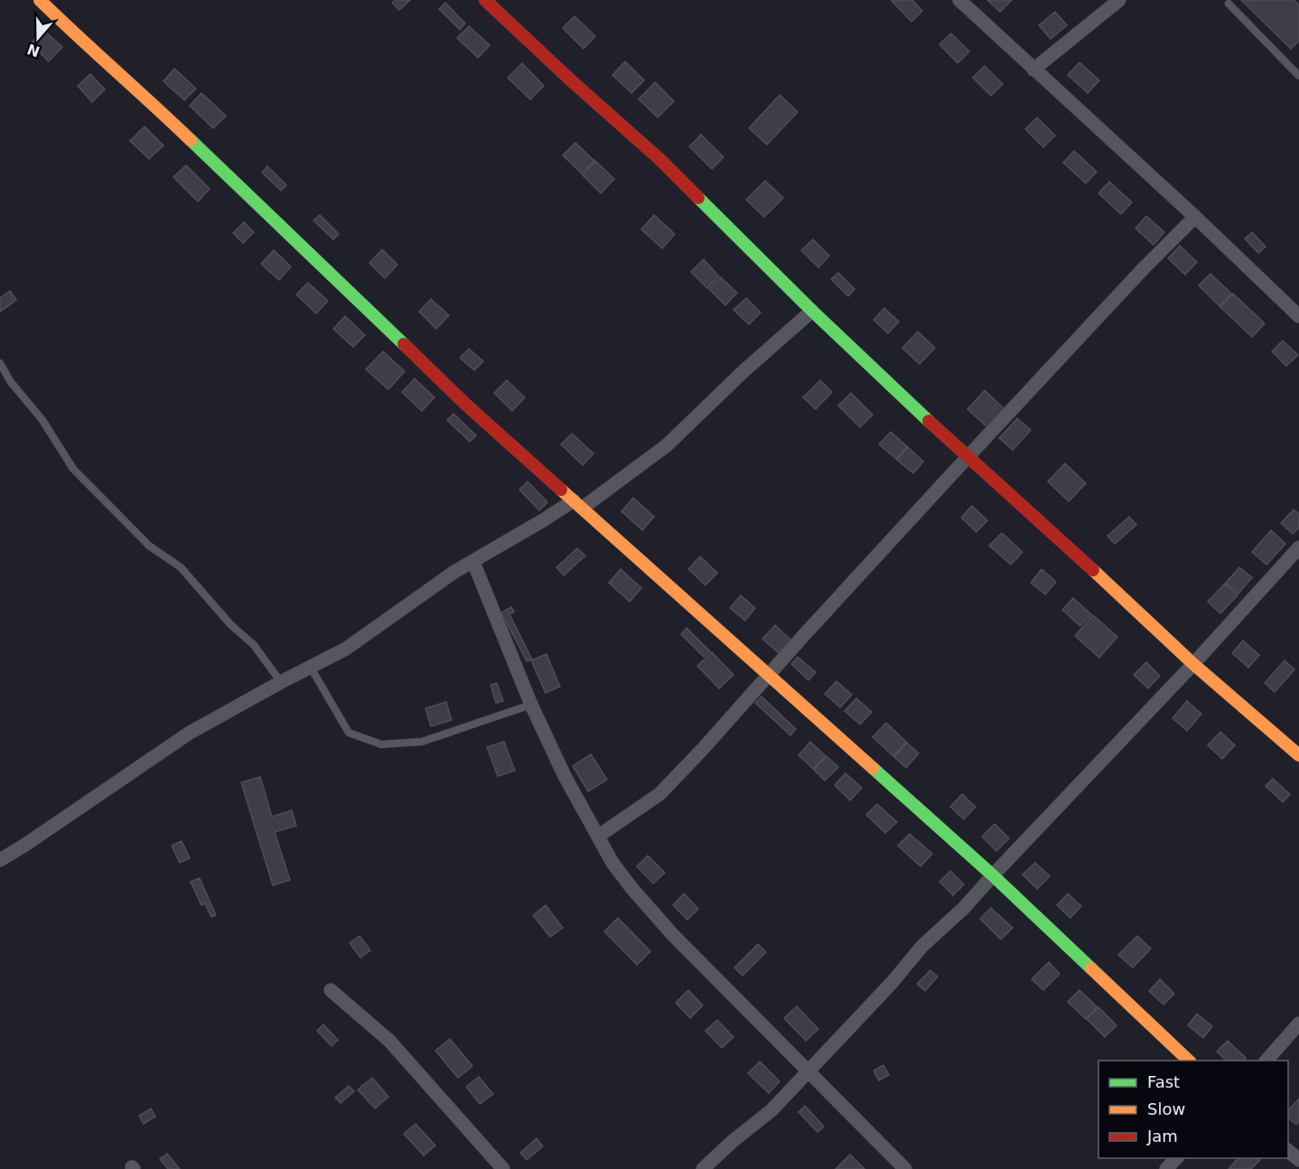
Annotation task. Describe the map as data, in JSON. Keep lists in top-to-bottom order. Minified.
{"legend":["Fast","Slow","Jam"],"north":"bottom"}
